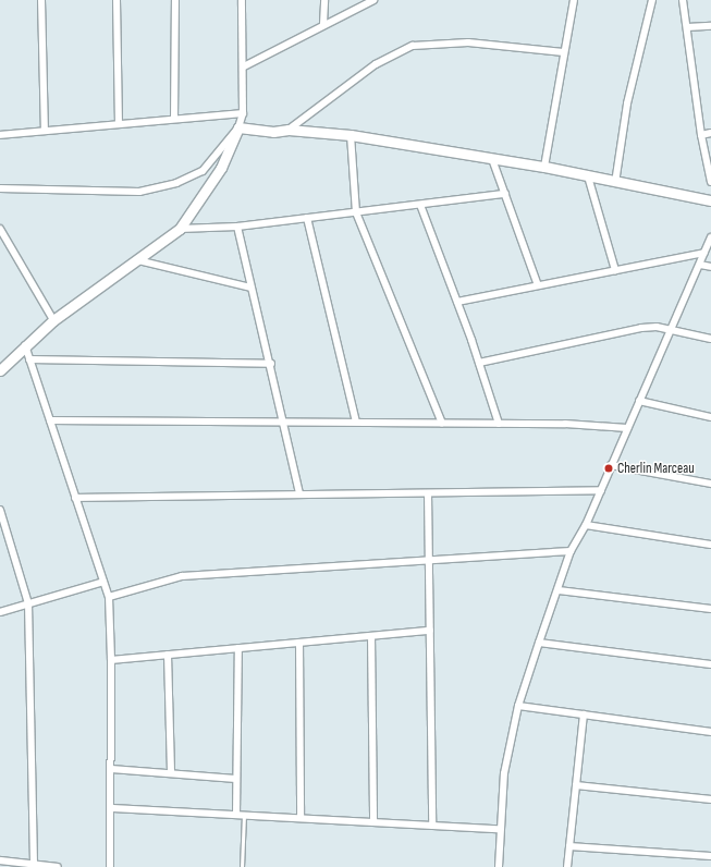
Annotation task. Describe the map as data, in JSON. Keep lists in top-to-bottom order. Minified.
{"places":["Cherlin Marceau"]}
